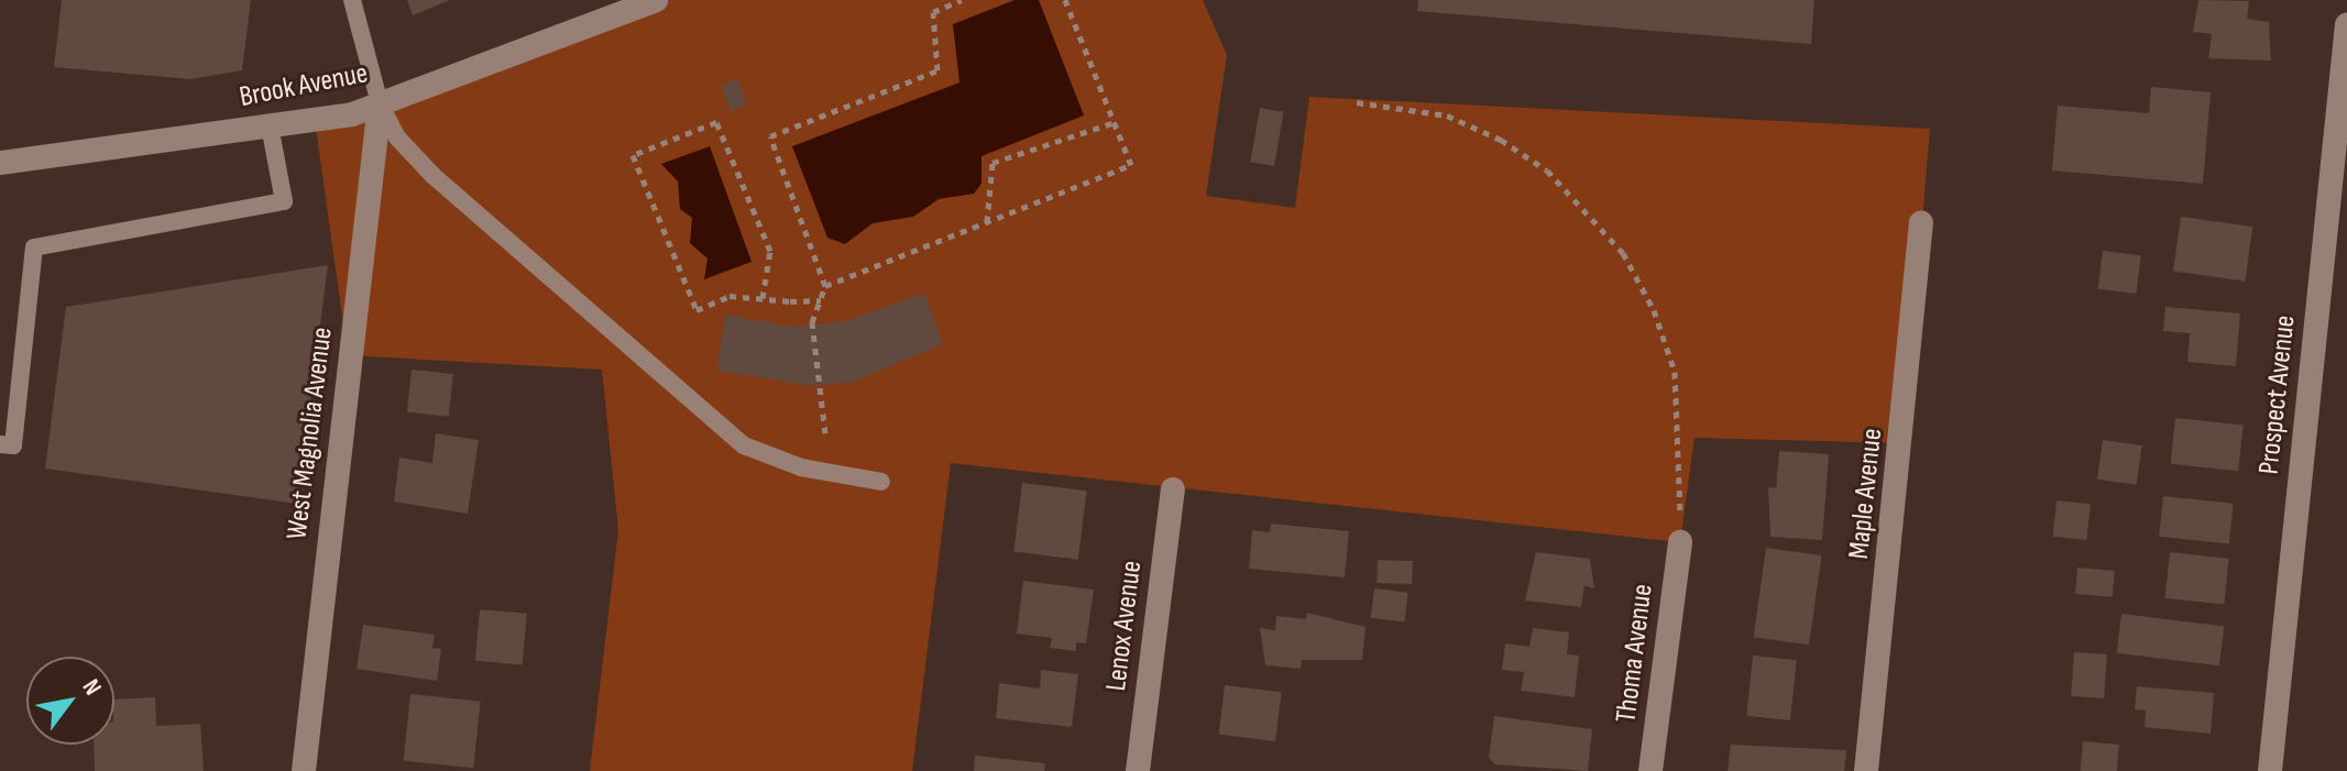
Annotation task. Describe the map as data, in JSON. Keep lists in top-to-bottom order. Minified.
{"streets":{"street":["Brook Avenue","Prospect Avenue","West Magnolia Avenue","Maple Avenue","Lenox Avenue","Thoma Avenue"]},"crossings":[["Brook Avenue","West Magnolia Avenue"]],"north":"top right"}
